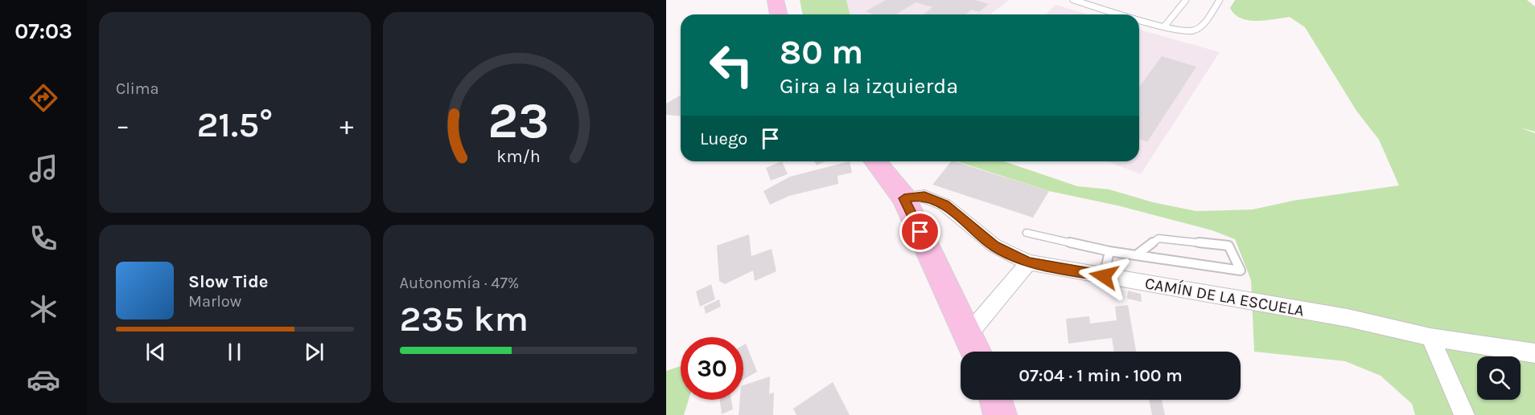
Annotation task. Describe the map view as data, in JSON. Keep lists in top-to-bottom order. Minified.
{"streets":{"street":["CAMÍN DE LA ESCUELA"]},"page":{"tabs":"07:03","tile":["Clima",["Autonomía · 47%","235 km"]],"turn":["80 m","Gira a la izquierda"],"heat":["−","21.5°","+"],"then":"Luego","song":["Slow Tide","Marlow"],"limit":"30","trip":"07:04 · 1 min · 100 m","gauge":["23","km/h"]}}
